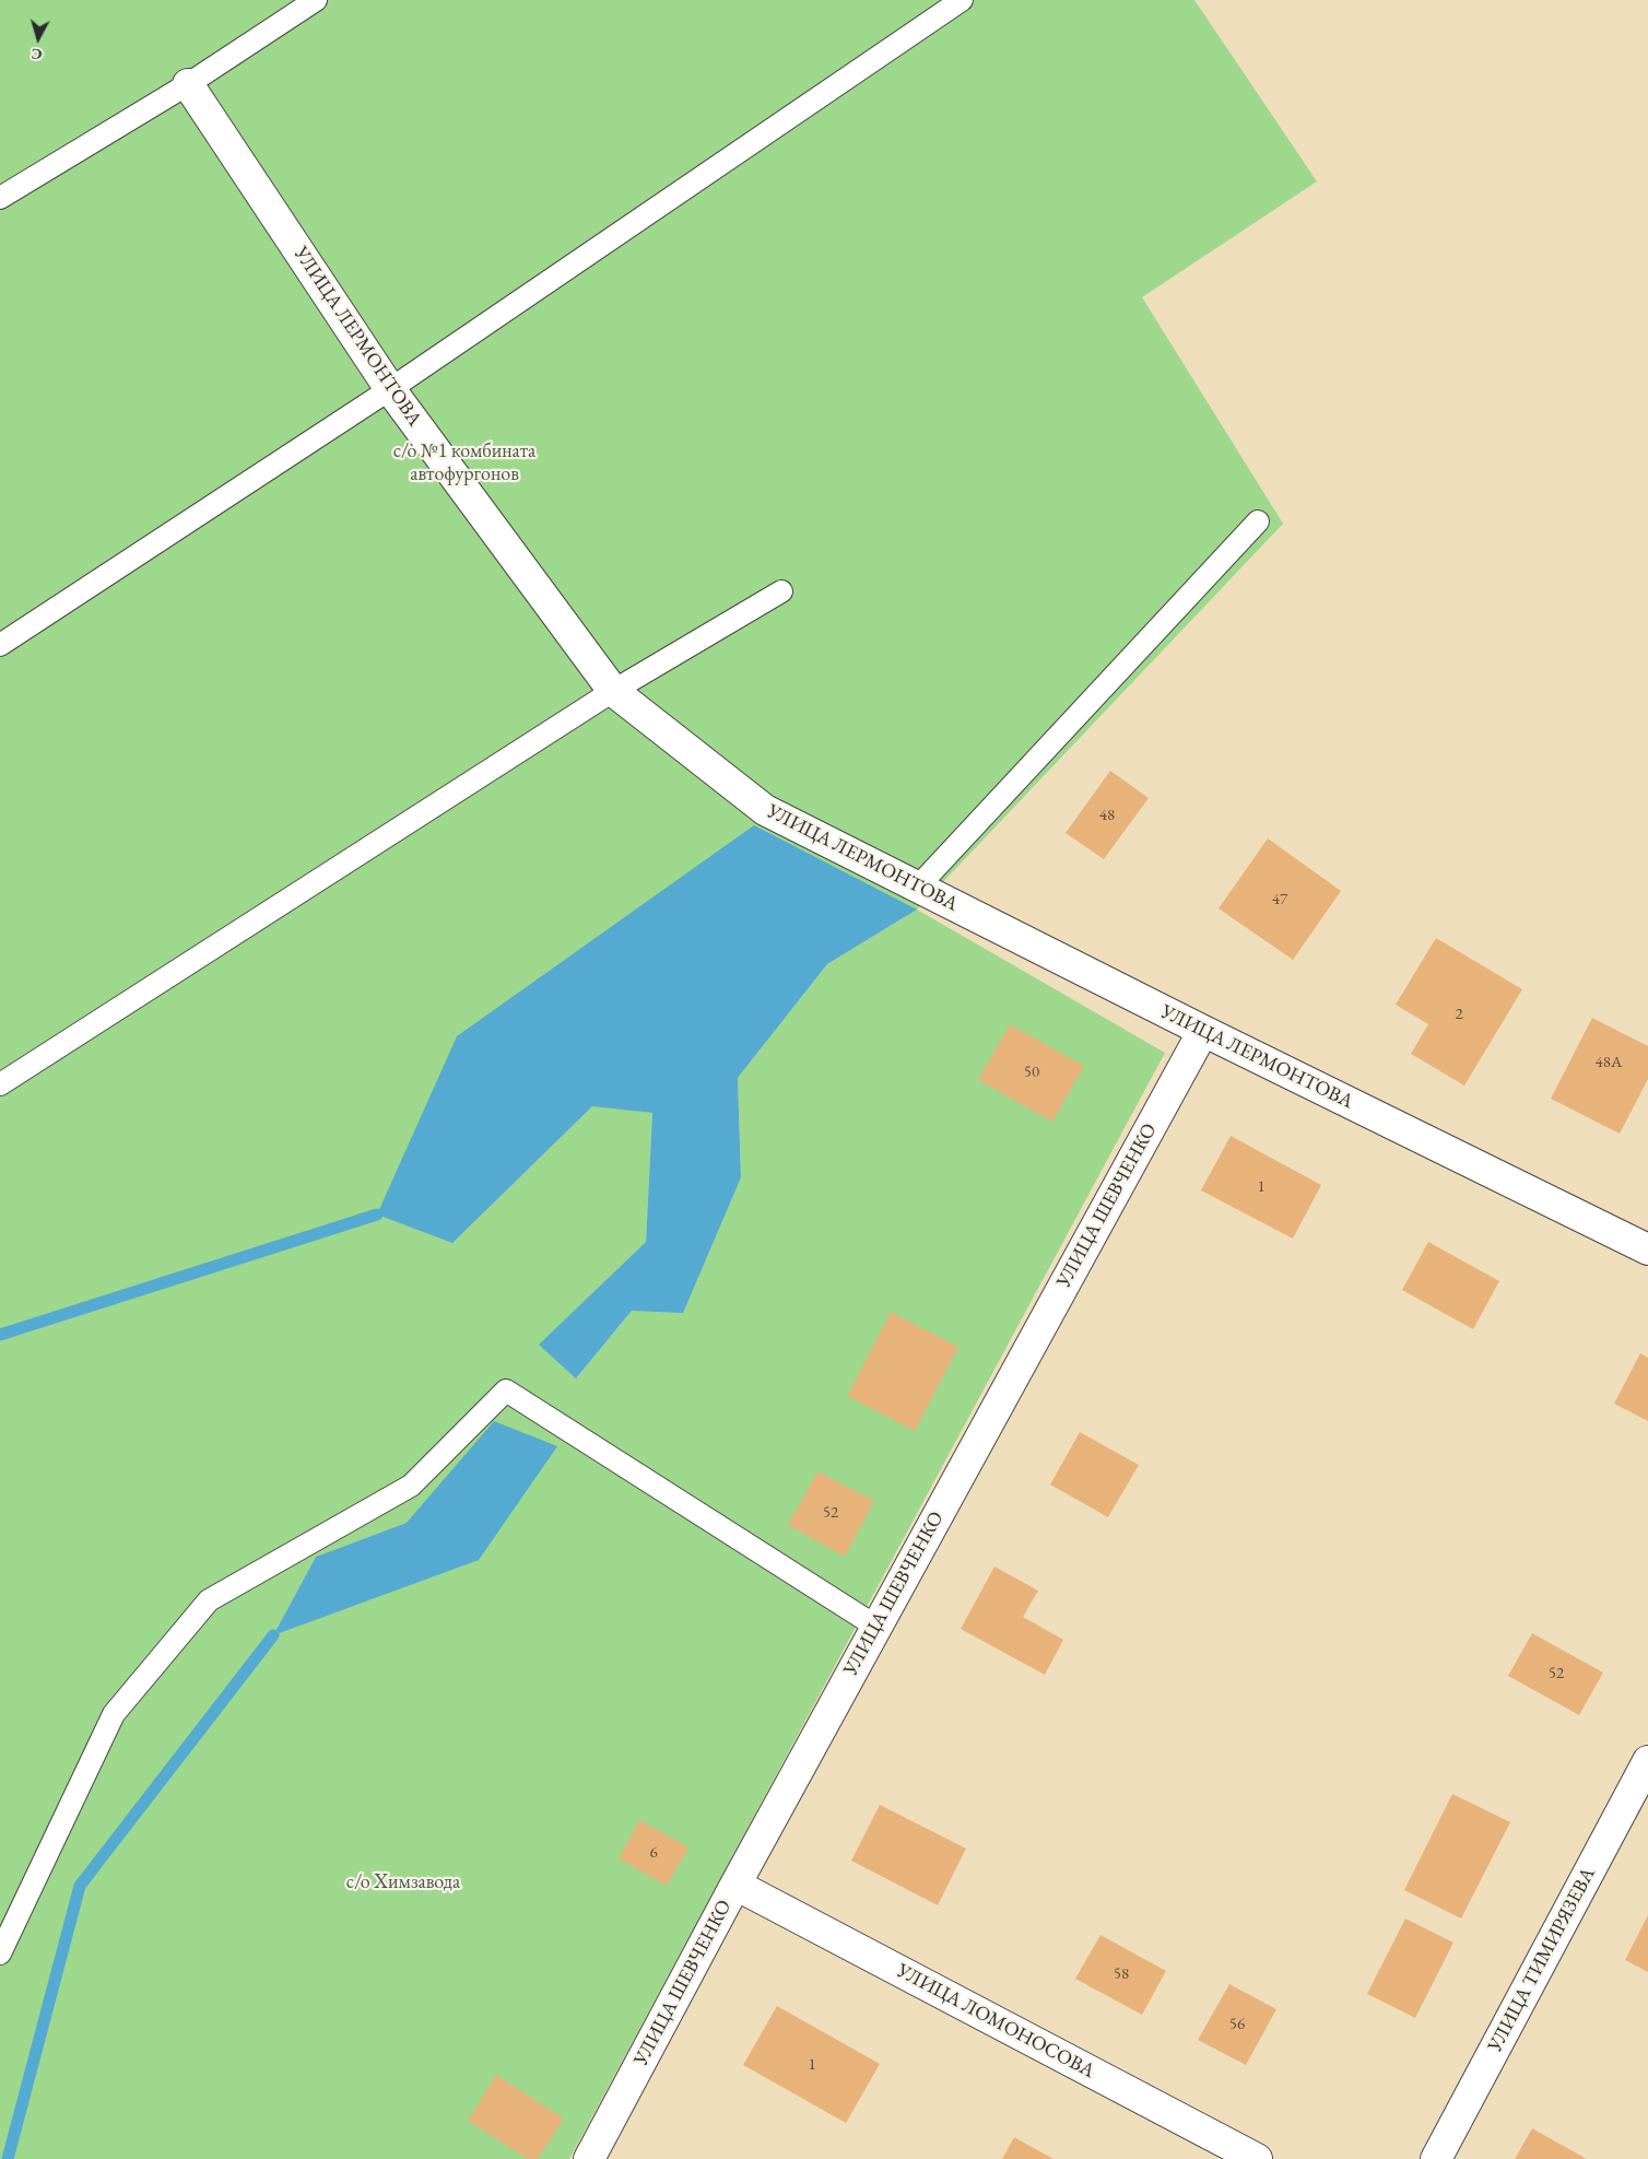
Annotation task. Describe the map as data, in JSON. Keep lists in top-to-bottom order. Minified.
{"streets":{"street":["УЛИЦА ЛЕРМОНТОВА","УЛИЦА ШЕВЧЕНКО","УЛИЦА ТИМИРЯЗЕВА","УЛИЦА ЛОМОНОСОВА"]},"crossings":[["УЛИЦА ЛЕРМОНТОВА","УЛИЦА ШЕВЧЕНКО"],["УЛИЦА ШЕВЧЕНКО","УЛИЦА ЛОМОНОСОВА"]],"parks":["с/о №1 комбината автофургонов","с/о Химзавода"],"house_numbers":["48","47","2","48А","50","1","52","52","6","58","56","1"],"north":"bottom"}
